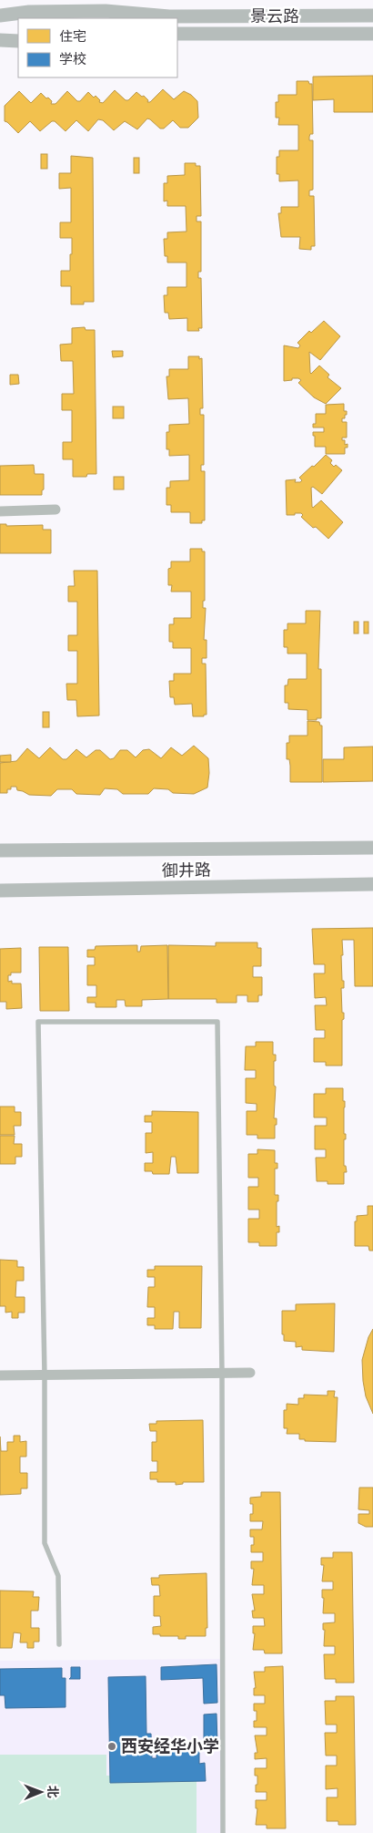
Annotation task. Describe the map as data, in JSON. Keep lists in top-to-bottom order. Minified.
{"streets":{"street":["景云路","御井路"]},"places":["西安经华小学"],"legend":["住宅","学校"],"north":"right"}
